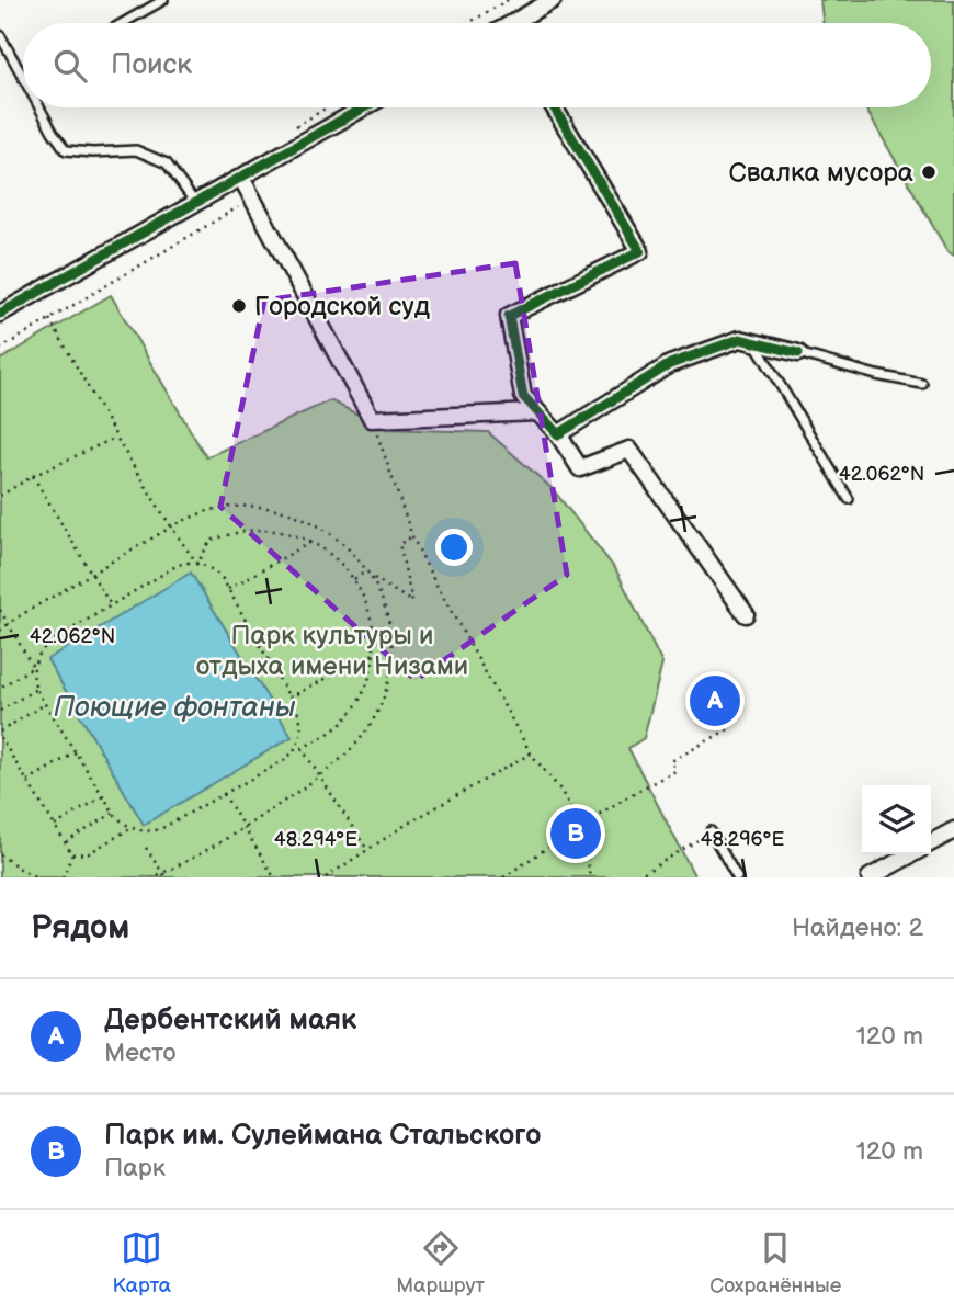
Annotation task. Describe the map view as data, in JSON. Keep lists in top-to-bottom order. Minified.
{"water":["Поющие фонтаны"],"parks":["Парк культуры и отдыха имени Низами"],"places":["Свалка мусора","Городской суд"],"page":{"search":"Поиск","pins":["A","B"],"heading":["Рядом","Найдено: 2"],"list":[{"mark":"A","name":"Дербентский маяк","note":"Место","value":"120 m"},{"mark":"B","name":"Парк им. Сулеймана Стальского","note":"Парк","value":"120 m"}],"nav":["Карта","Маршрут","Сохранённые"]},"coordinates":["42.062°N","48.294°E","48.296°E"]}
